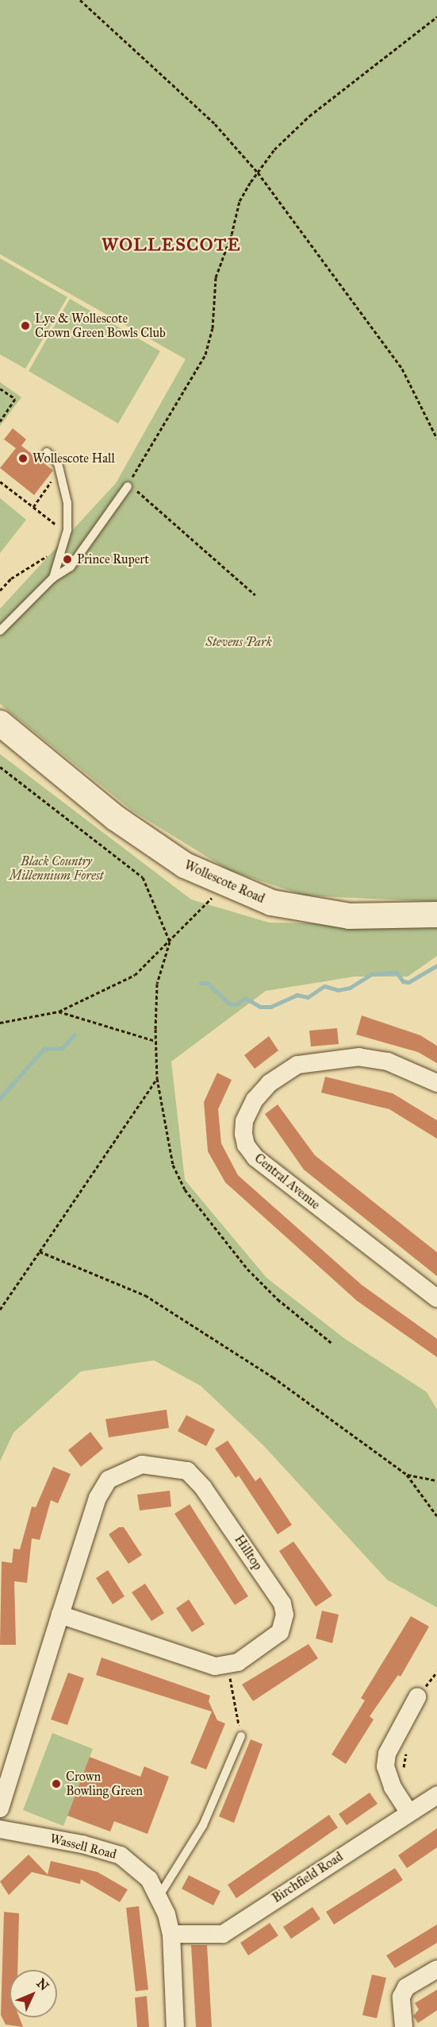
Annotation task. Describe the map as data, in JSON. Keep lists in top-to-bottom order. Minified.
{"streets":{"street":["Wollescote Road","Central Avenue","Hilltop","Wassell Road","Birchfield Road"]},"crossings":[["Wassell Road","Birchfield Road"]],"districts":["WOLLESCOTE"],"parks":["Stevens Park","Black Country Millennium Forest"],"places":["Lye & Wollescote Crown Green Bowls Club","Wollescote Hall","Prince Rupert","Crown Bowling Green"],"north":"top right"}
